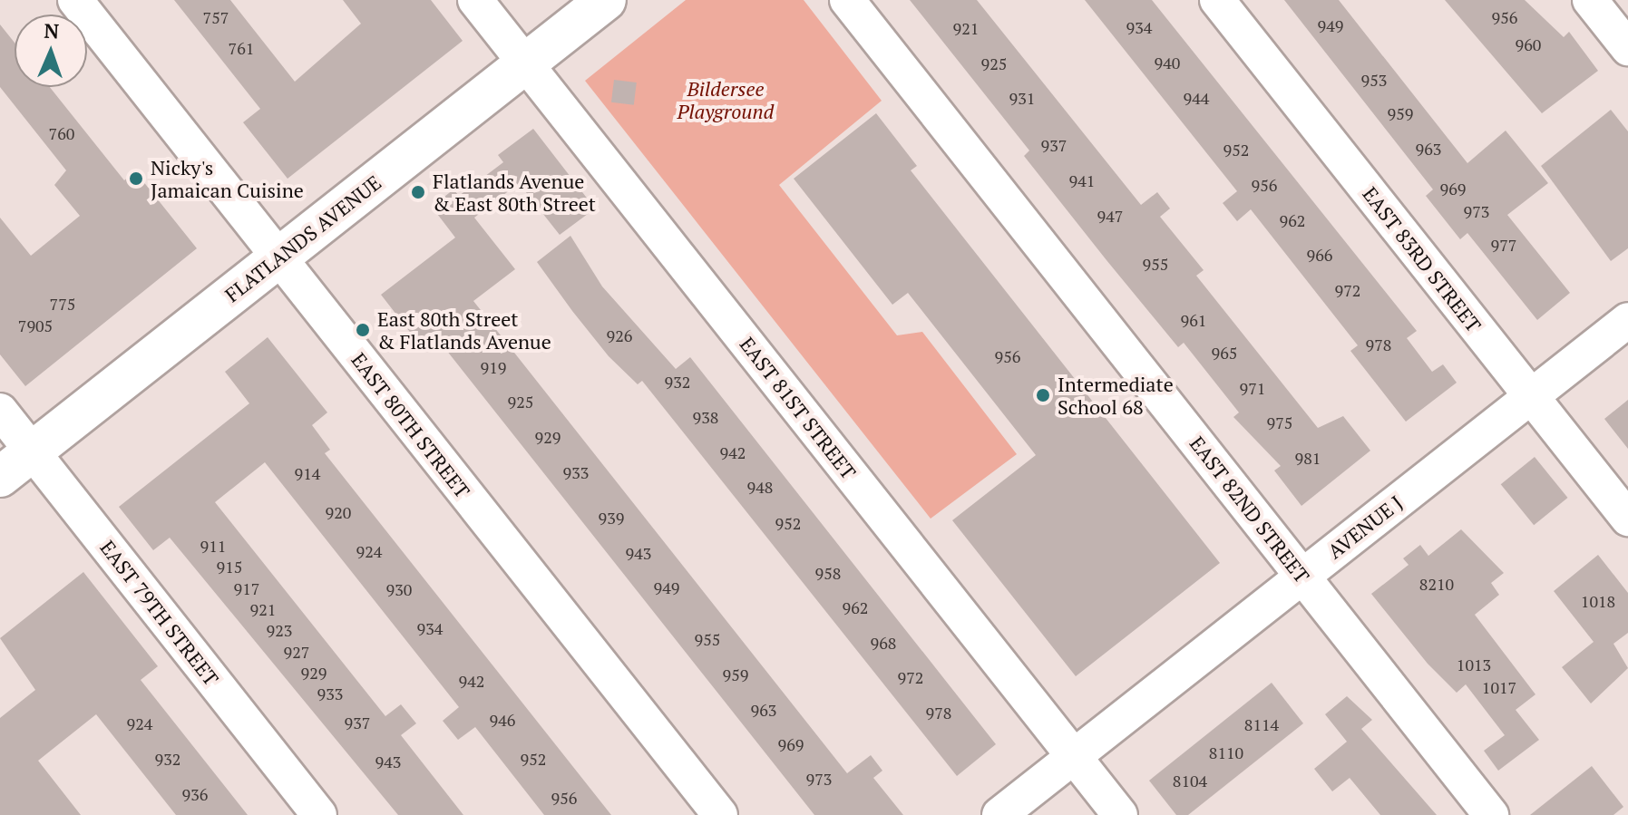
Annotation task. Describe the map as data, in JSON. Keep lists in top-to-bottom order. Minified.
{"streets":{"main road":["FLATLANDS AVENUE"],"street":["EAST 83RD STREET","EAST 81ST STREET","EAST 80TH STREET","EAST 82ND STREET","AVENUE J","EAST 79TH STREET"]},"crossings":[["FLATLANDS AVENUE","EAST 81ST STREET"],["FLATLANDS AVENUE","EAST 80TH STREET"],["FLATLANDS AVENUE","EAST 79TH STREET"],["EAST 83RD STREET","AVENUE J"],["EAST 81ST STREET","AVENUE J"],["EAST 82ND STREET","AVENUE J"]],"parks":["Bildersee Playground"],"places":["Nicky's Jamaican Cuisine","Flatlands Avenue & East 80th Street","East 80th Street & Flatlands Avenue","Intermediate School 68"],"house_numbers":["757","956","949","934","921","960","761","940","925","953","931","944","959","760","937","963","952","941","956","969","973","947","962","977","966","955","972","775","961","7905","926","978","965","956","919","932","971","925","938","975","929","942","981","933","914","948","920","939","952","911","924","943","915","958","8210","949","917","930","1018","962","921","934","923","955","968","927","1013","929","959","972","942","1017","933","963","978","946","937","924","8114","969","8110","932","952","943","973","8104","936","956"],"north":"top"}
